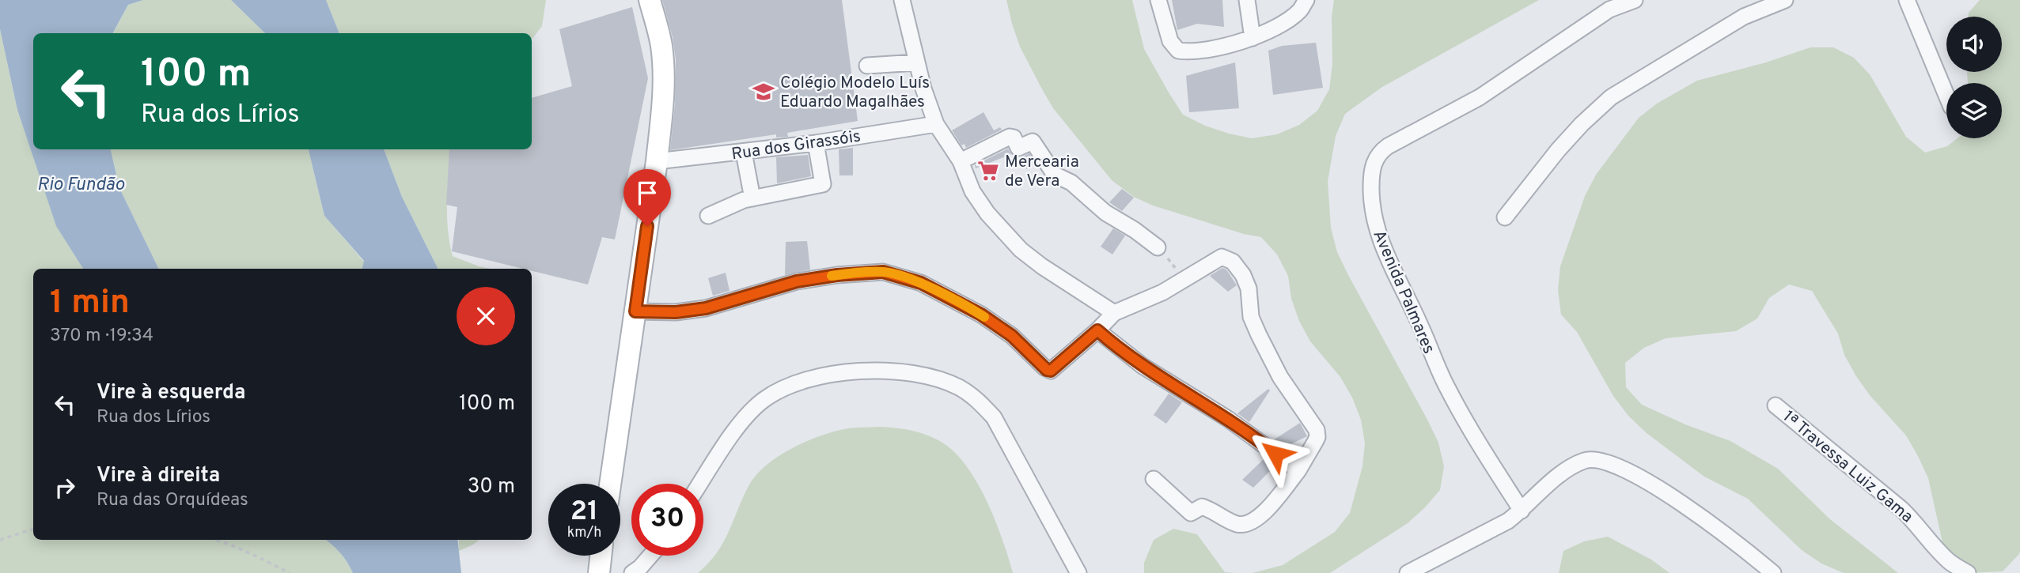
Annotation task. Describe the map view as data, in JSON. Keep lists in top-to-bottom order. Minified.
{"streets":{"street":["Rua dos Girassóis","Avenida Palmares","1ª Travessa Luiz Gama"]},"water":["Rio Fundão"],"places":{"school or university":["Colégio Modelo Luís Eduardo Magalhães"],"supermarket":["Mercearia de Vera"]},"page":{"turn":["100 m","Rua dos Lírios"],"heading":["1 min","370 m · 19:34"],"list":[{"name":"Vire à esquerda","note":"Rua dos Lírios","value":"100 m"},{"name":"Vire à direita","note":"Rua das Orquídeas","value":"30 m"}],"speed":"21 km/h","limit":"30"}}
